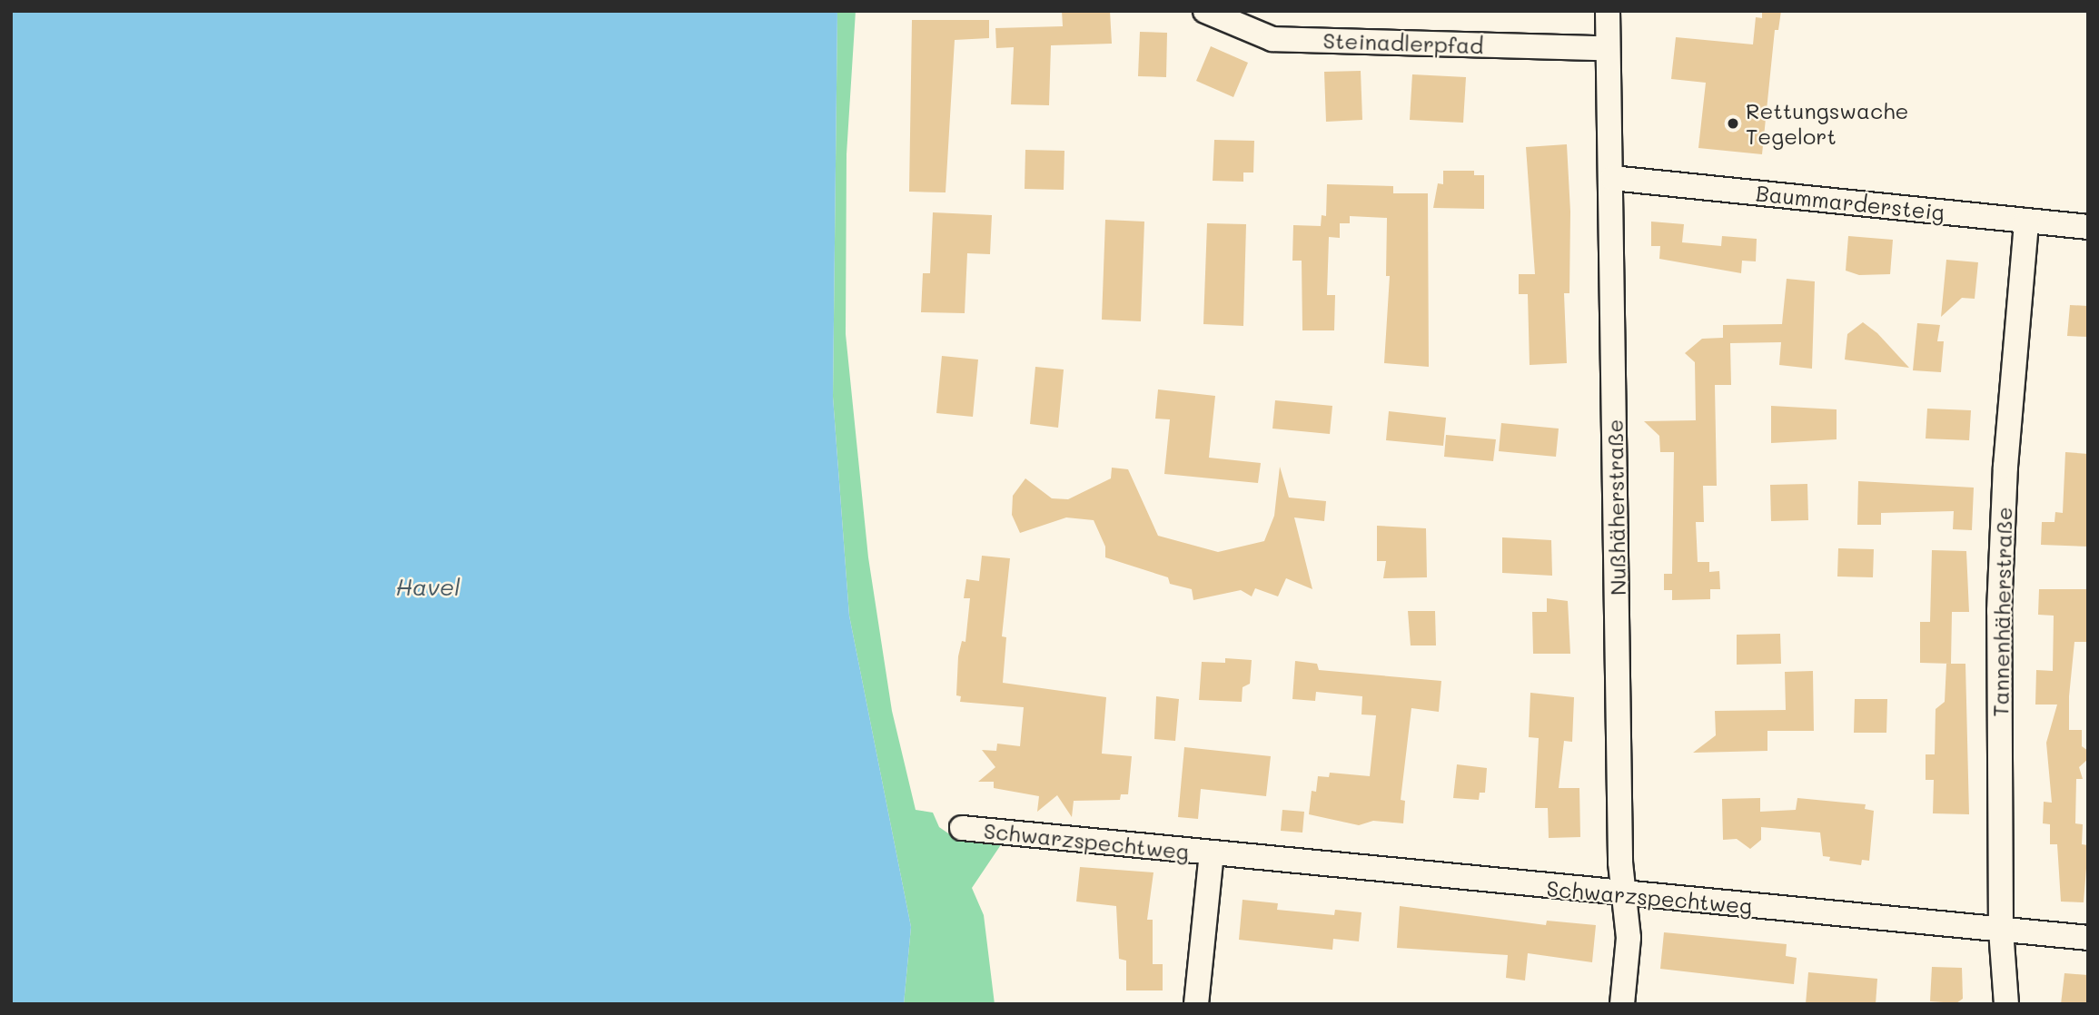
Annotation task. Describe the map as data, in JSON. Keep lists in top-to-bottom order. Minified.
{"streets":{"street":["Steinadlerpfad","Baummardersteig","Nußhäherstraße","Tannenhäherstraße","Schwarzspechtweg"]},"crossings":[["Steinadlerpfad","Nußhäherstraße"],["Baummardersteig","Nußhäherstraße"],["Baummardersteig","Tannenhäherstraße"],["Nußhäherstraße","Schwarzspechtweg"],["Tannenhäherstraße","Schwarzspechtweg"]],"water":["Havel"],"places":["Rettungswache Tegelort"]}
